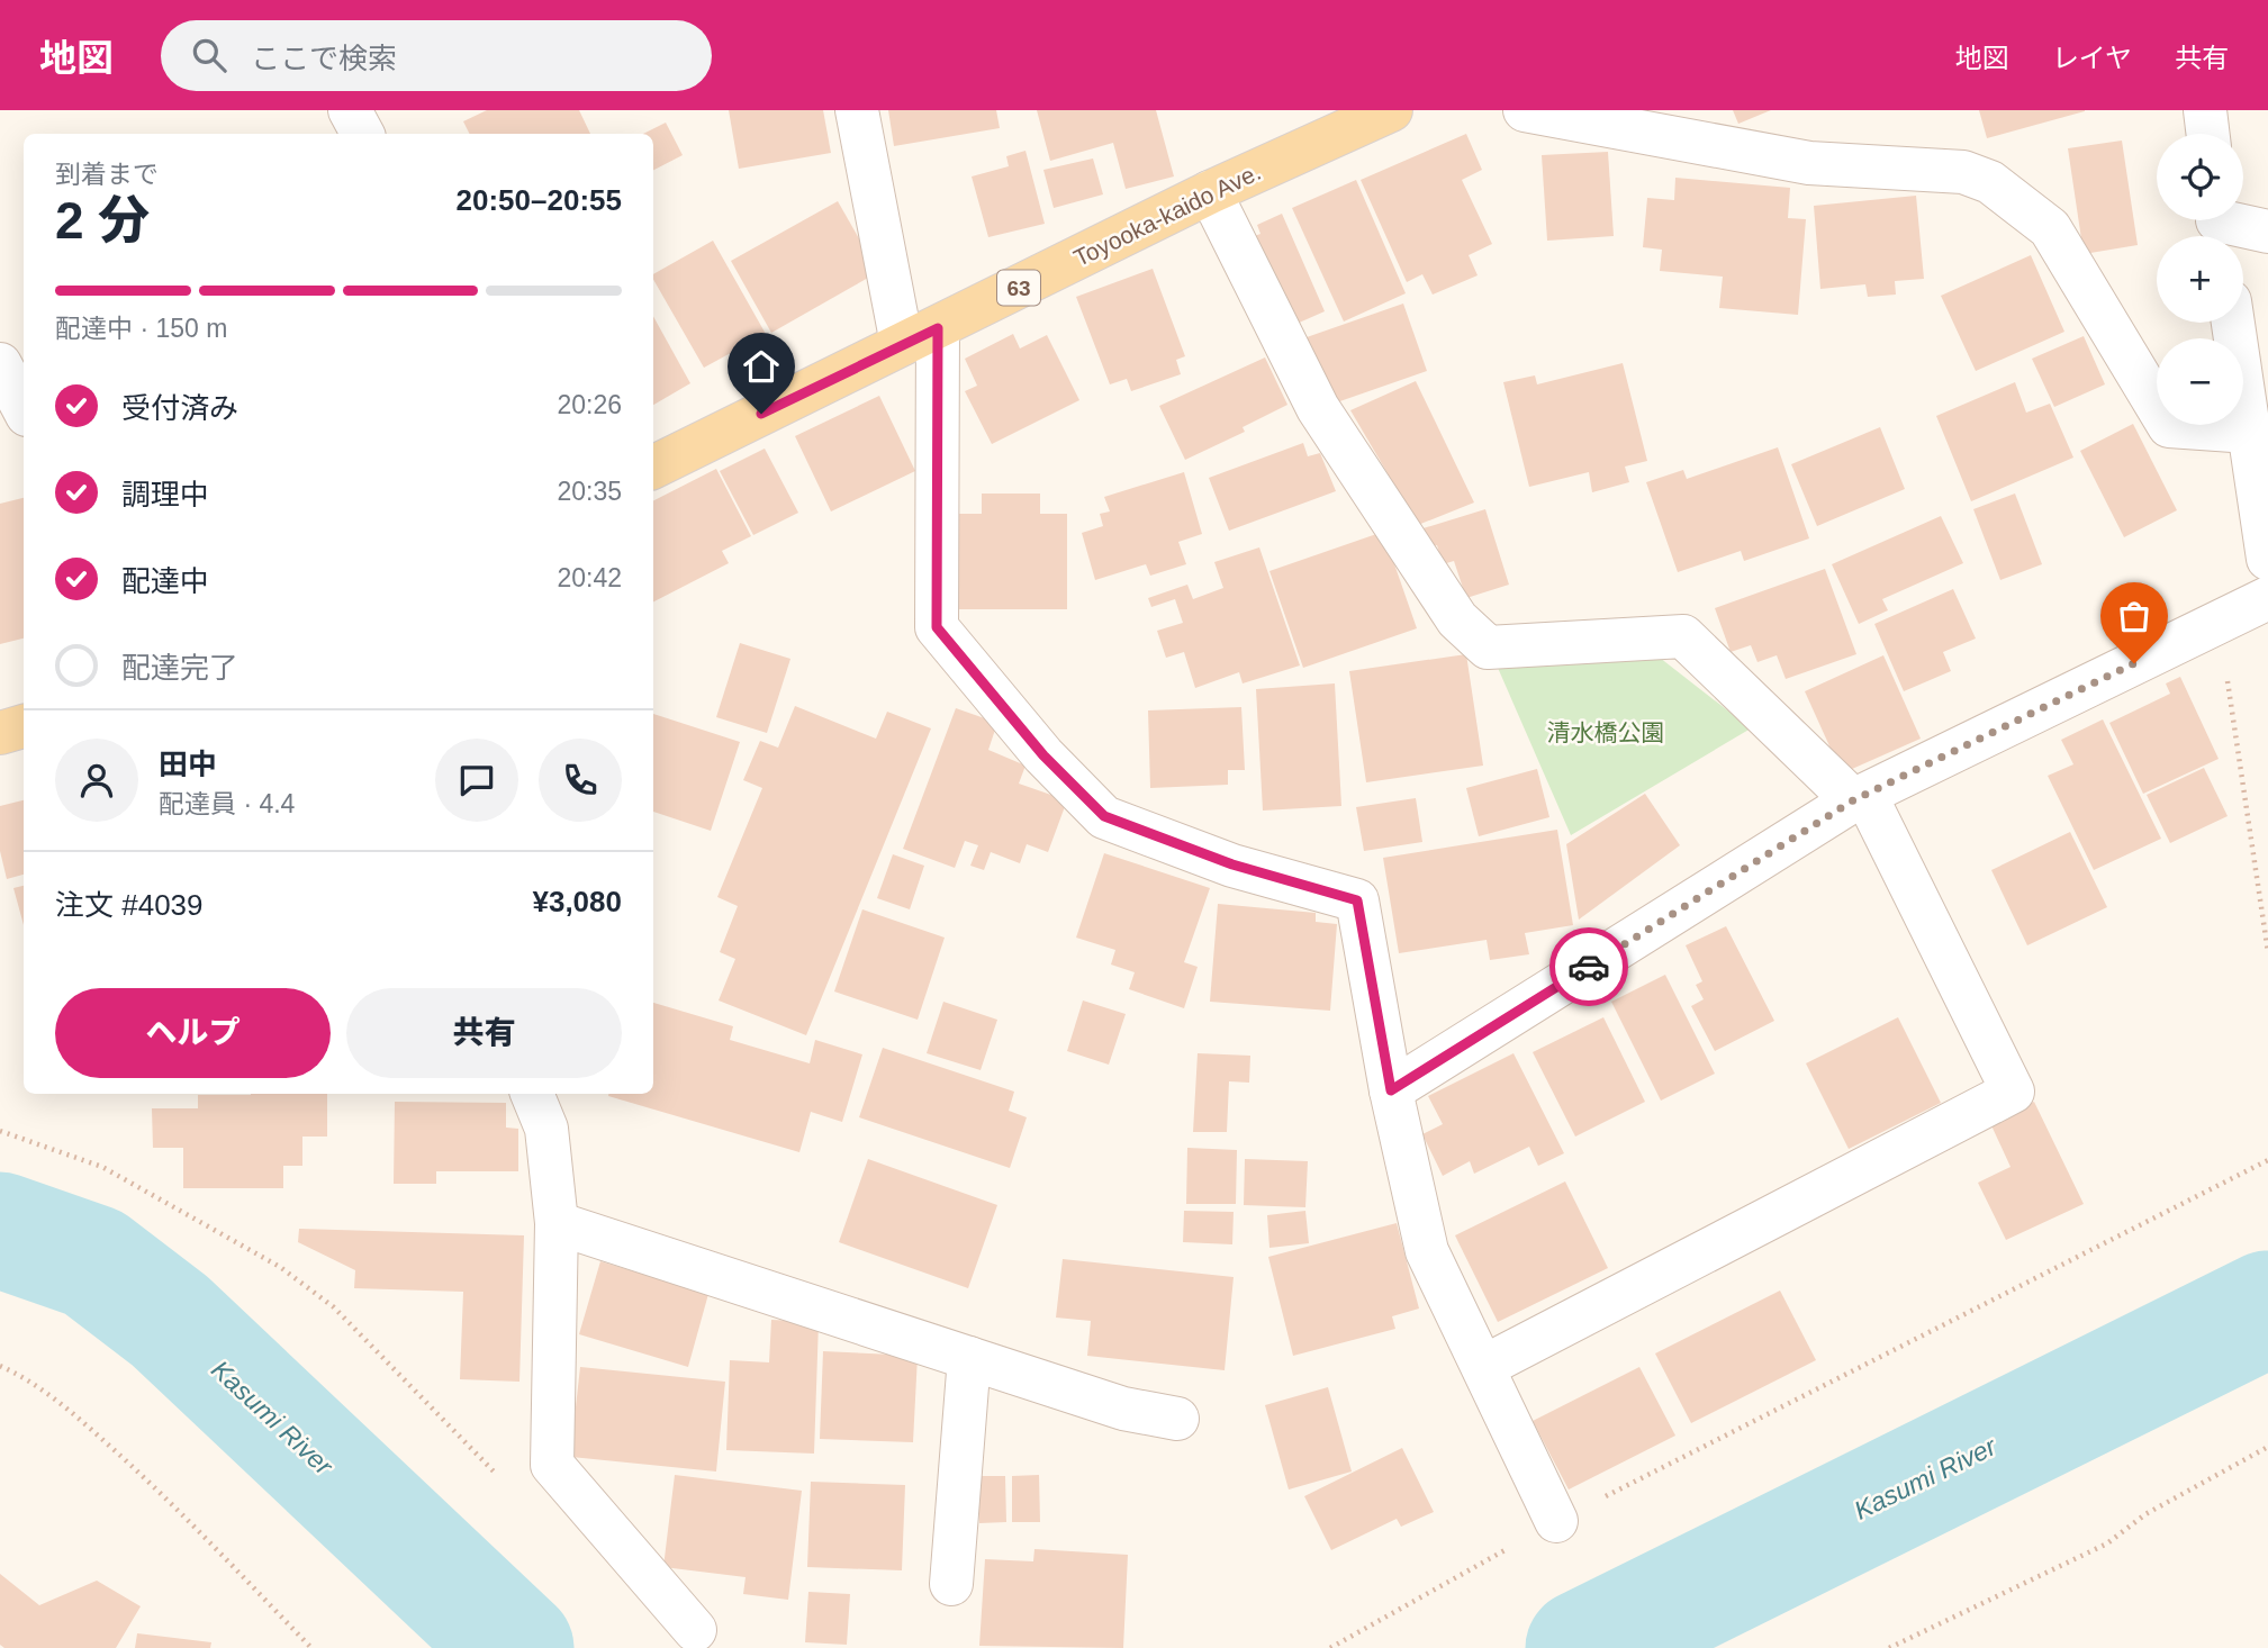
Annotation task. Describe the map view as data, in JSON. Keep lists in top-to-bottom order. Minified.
{"streets":{"main road":["Toyooka-kaido Ave.","63"]},"water":["Kasumi River"],"parks":["清水橋公園"],"page":{"header":"地図","search":"ここで検索","nav":["地図","レイヤ","共有"],"map_buttons":["+","−"],"heading":["2 分","到着まで","20:50–20:55"],"panel":["田中","配達員 · 4.4","注文 #4039","¥3,080"],"bar":"配達中 · 150 m","list":[["受付済み","20:26"],["調理中","20:35"],["配達中","20:42"],"配達完了"],"buttons":["ヘルプ","共有"]}}
